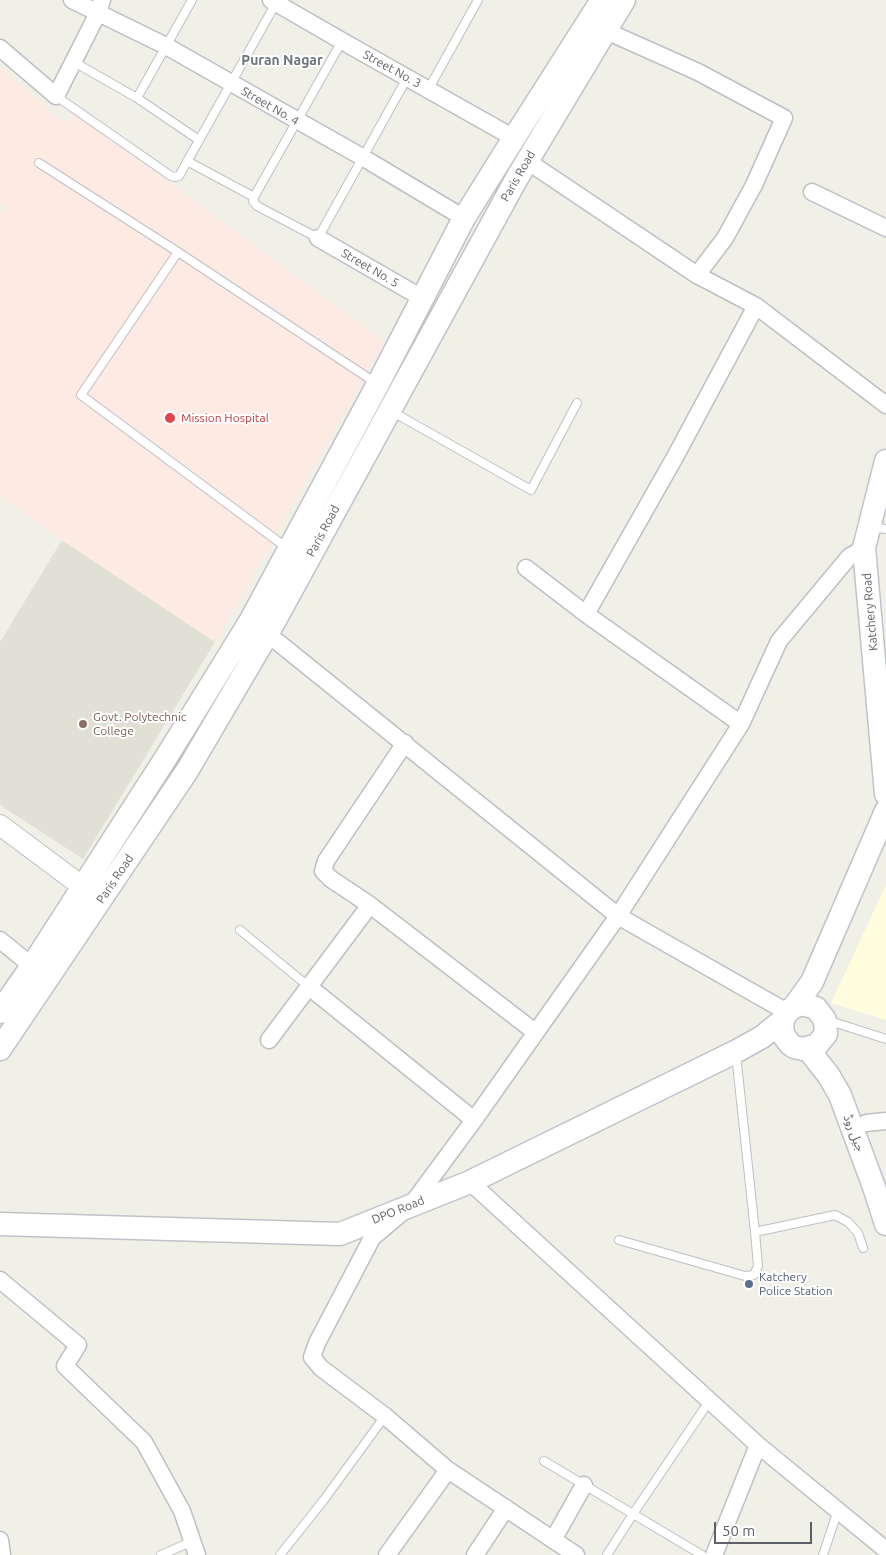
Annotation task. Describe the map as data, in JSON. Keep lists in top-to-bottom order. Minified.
{"streets":{"main road":["Paris Road","Katchery Road","جیل روڈ","DPO Road"],"street":["Street No. 3","Street No. 4","Street No. 5"]},"crossings":[["Street No. 3","Paris Road"],["Street No. 4","Paris Road"],["Paris Road","Street No. 5"],["جیل روڈ","DPO Road"]],"districts":["Puran Nagar"],"places":["Mission Hospital","Govt. Polytechnic College","Katchery Police Station"],"scale_bar":"50 m"}
